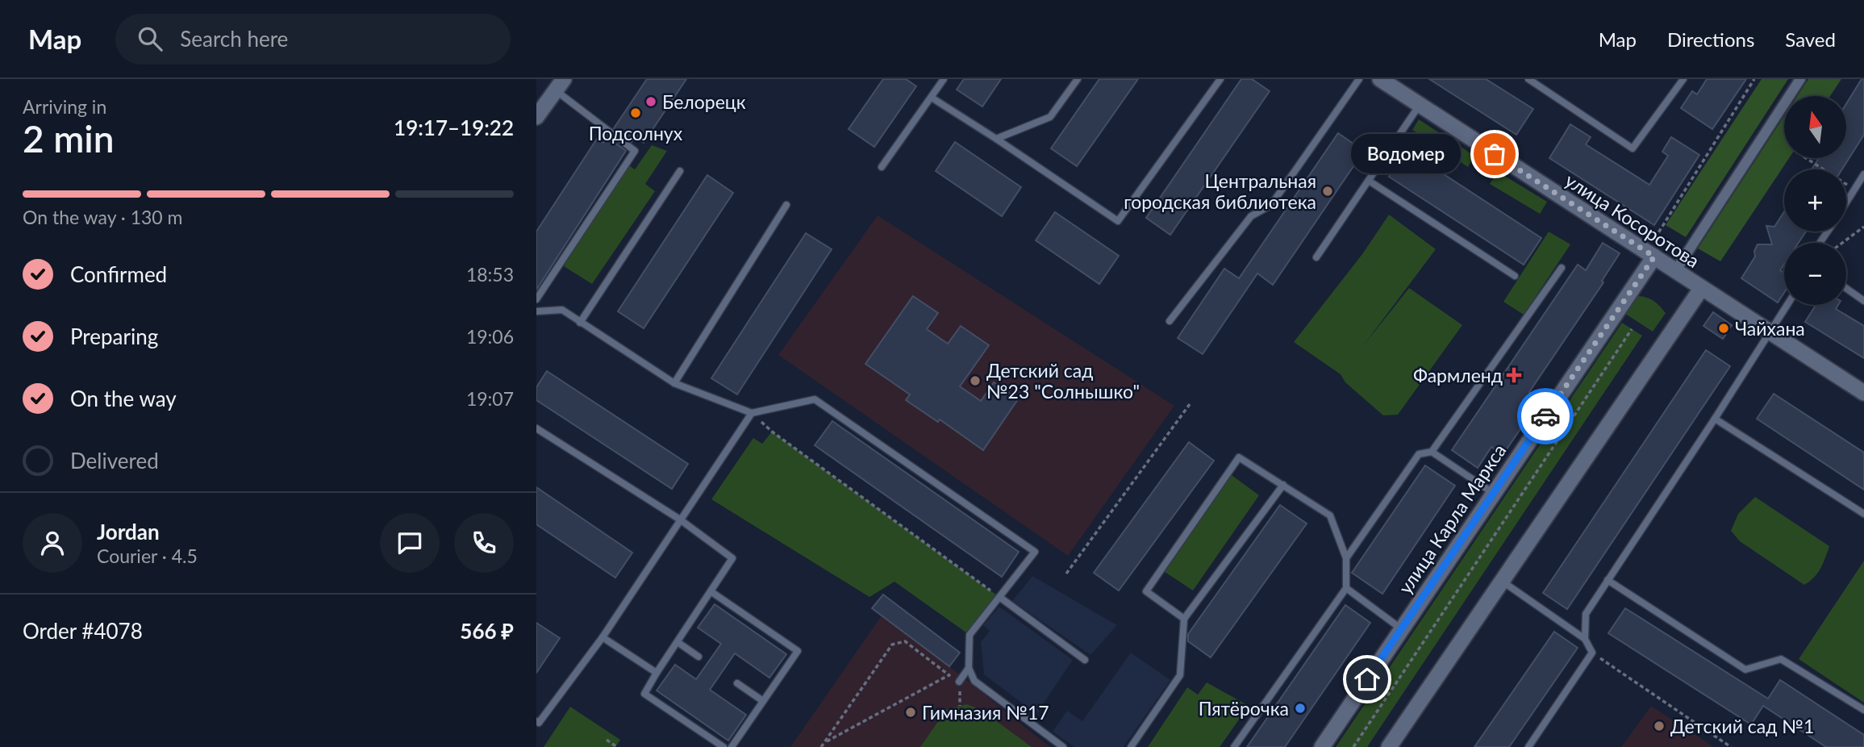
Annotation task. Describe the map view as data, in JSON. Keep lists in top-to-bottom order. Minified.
{"streets":{"street":["улица Косоротова","улица Карла Маркса"]},"crossings":[["улица Косоротова","улица Карла Маркса"]],"places":{"other":["Белорецк","Подсолнух","Водомер","Центральная городская библиотека","Чайхана","Детский сад №23 \"Солнышко\"","Пятёрочка","Гимназия №17","Детский сад №1"],"health":["Фармленд"]},"north":"top","page":{"header":"Map","search":"Search here","nav":["Map","Directions","Saved"],"heading":["2 min","Arriving in","19:17–19:22"],"panel":["Jordan","Courier · 4.5","Order #4078","566 ₽"],"map_buttons":["+","−"],"bubble":"Водомер","bar":"On the way · 130 m","list":[["Confirmed","18:53"],["Preparing","19:06"],["On the way","19:07"],"Delivered"]}}
